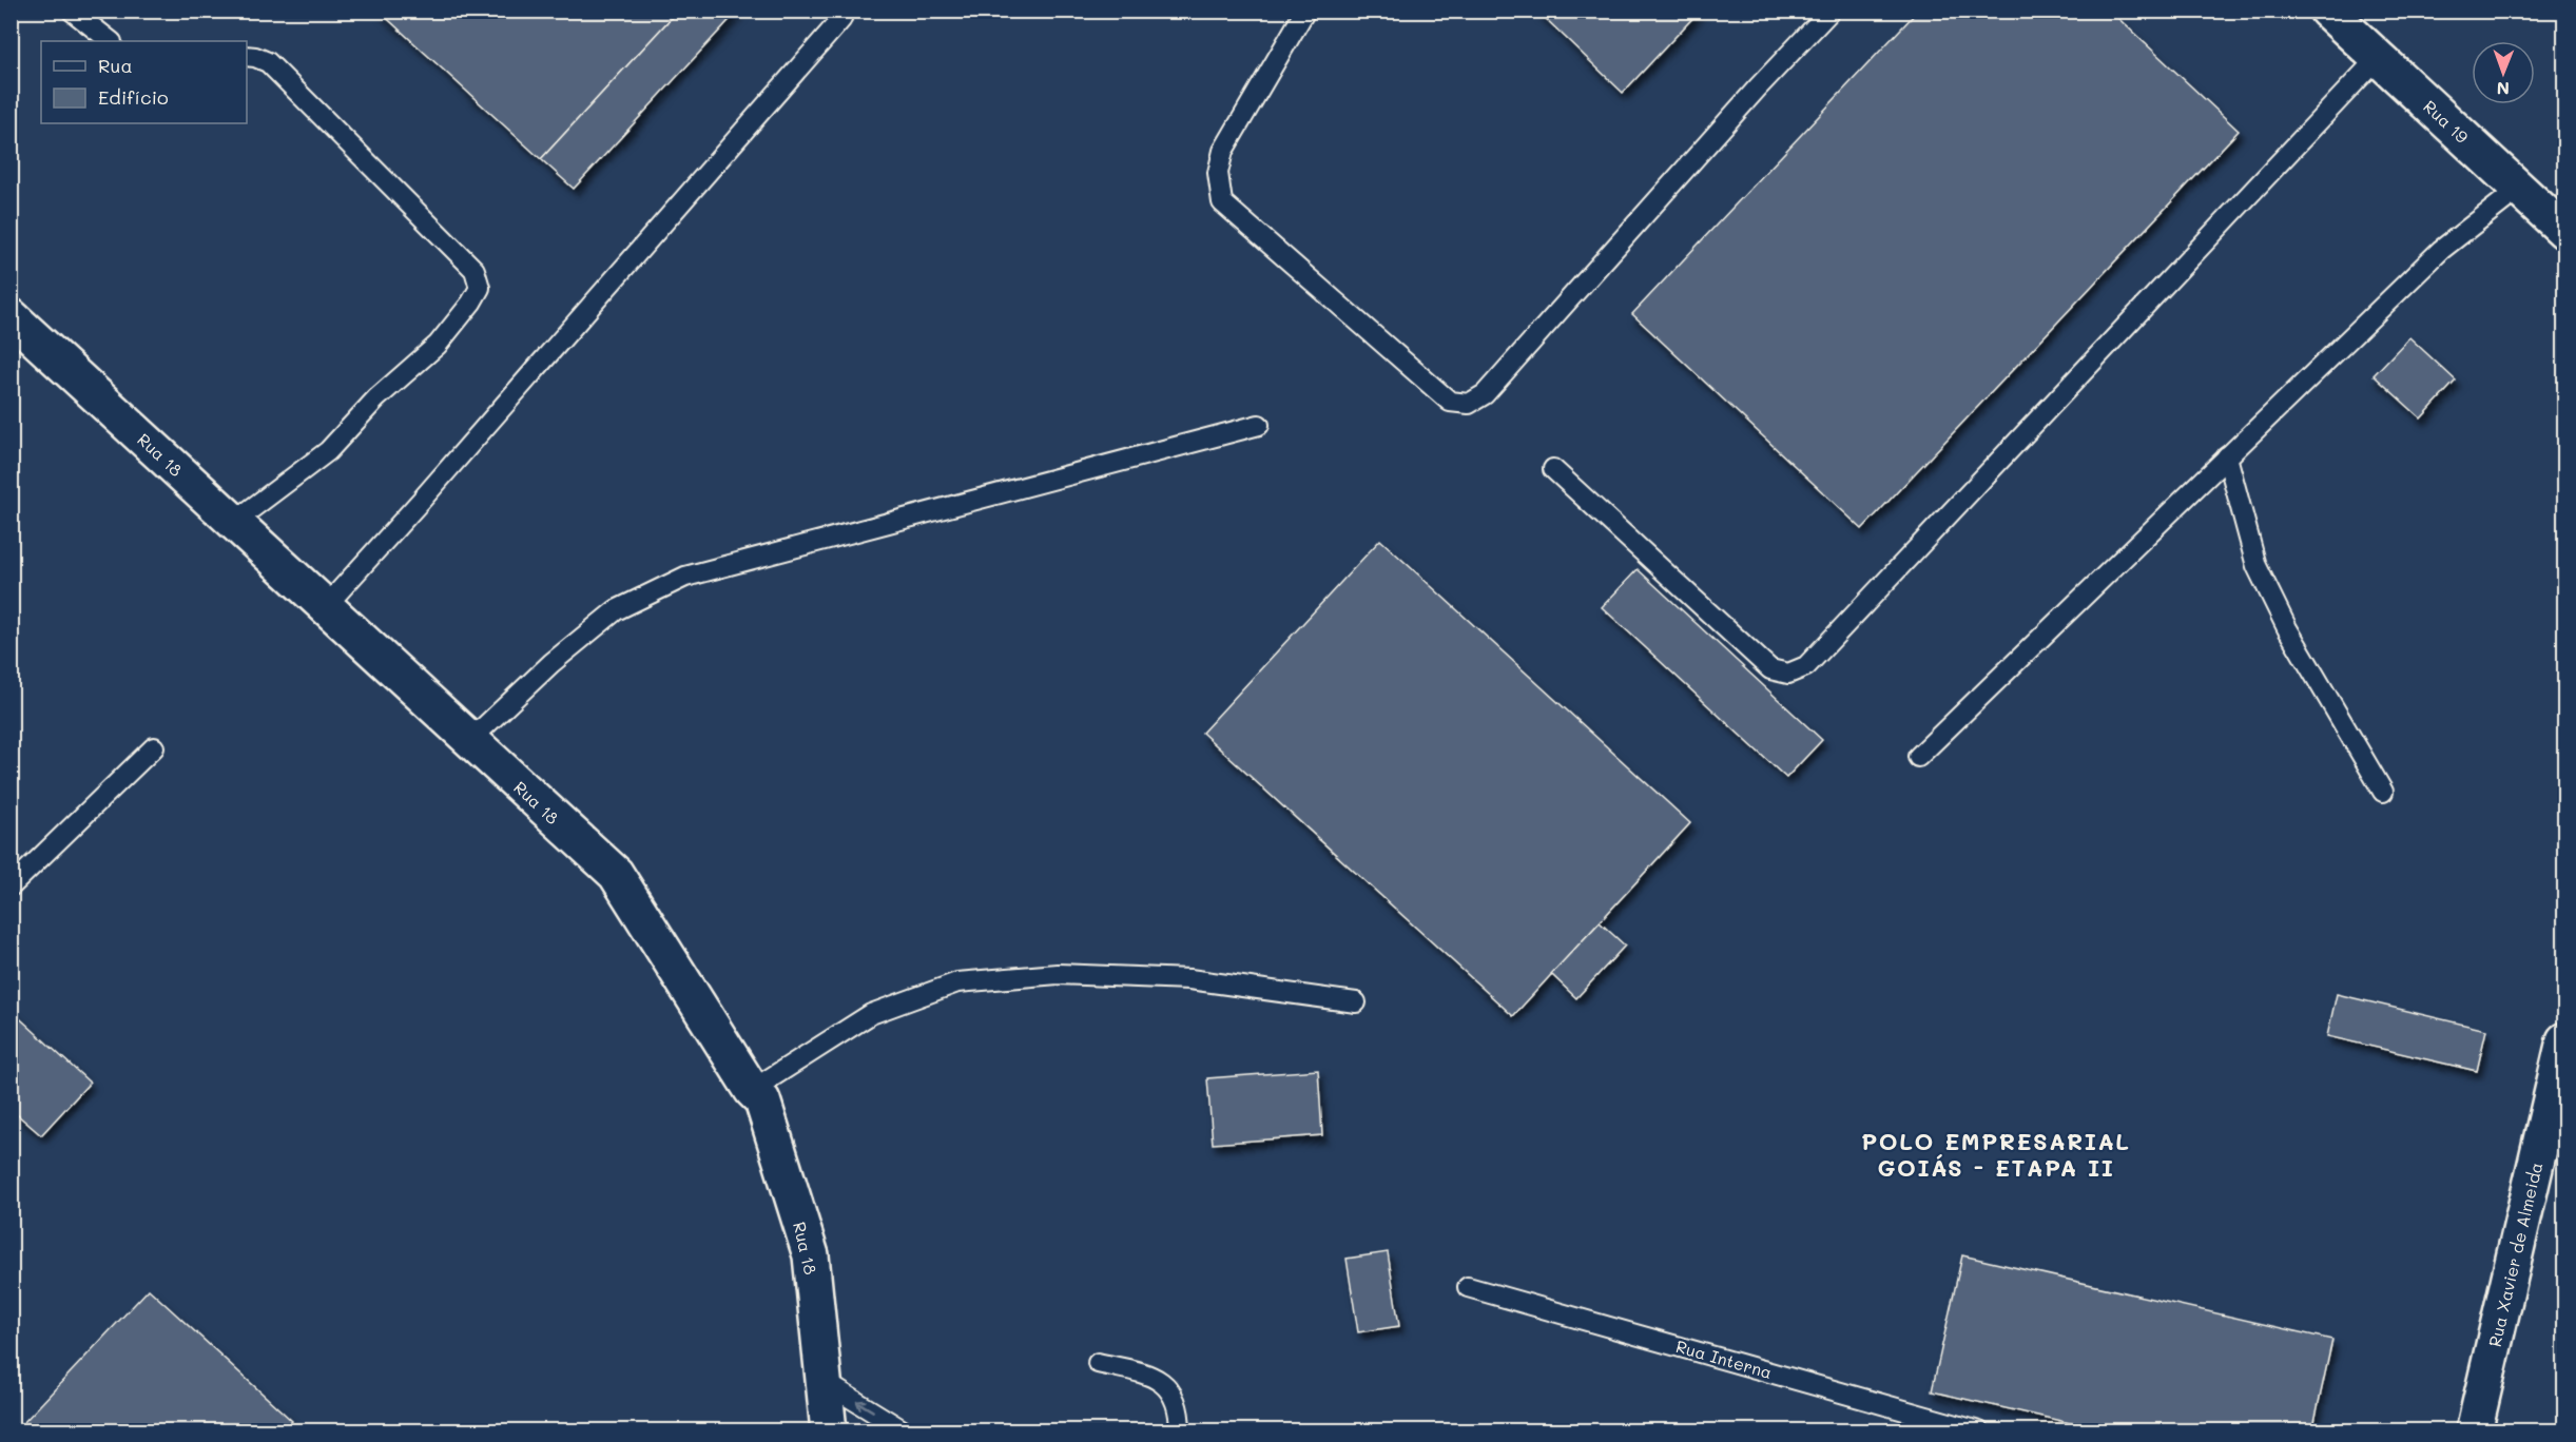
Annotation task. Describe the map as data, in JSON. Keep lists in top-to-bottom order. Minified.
{"streets":{"street":["Rua 19","Rua 18","Rua Xavier de Almeida"],"lane":["Rua Interna"]},"districts":["POLO EMPRESARIAL GOIÁS - ETAPA II"],"legend":["Rua","Edifício"],"north":"bottom"}
